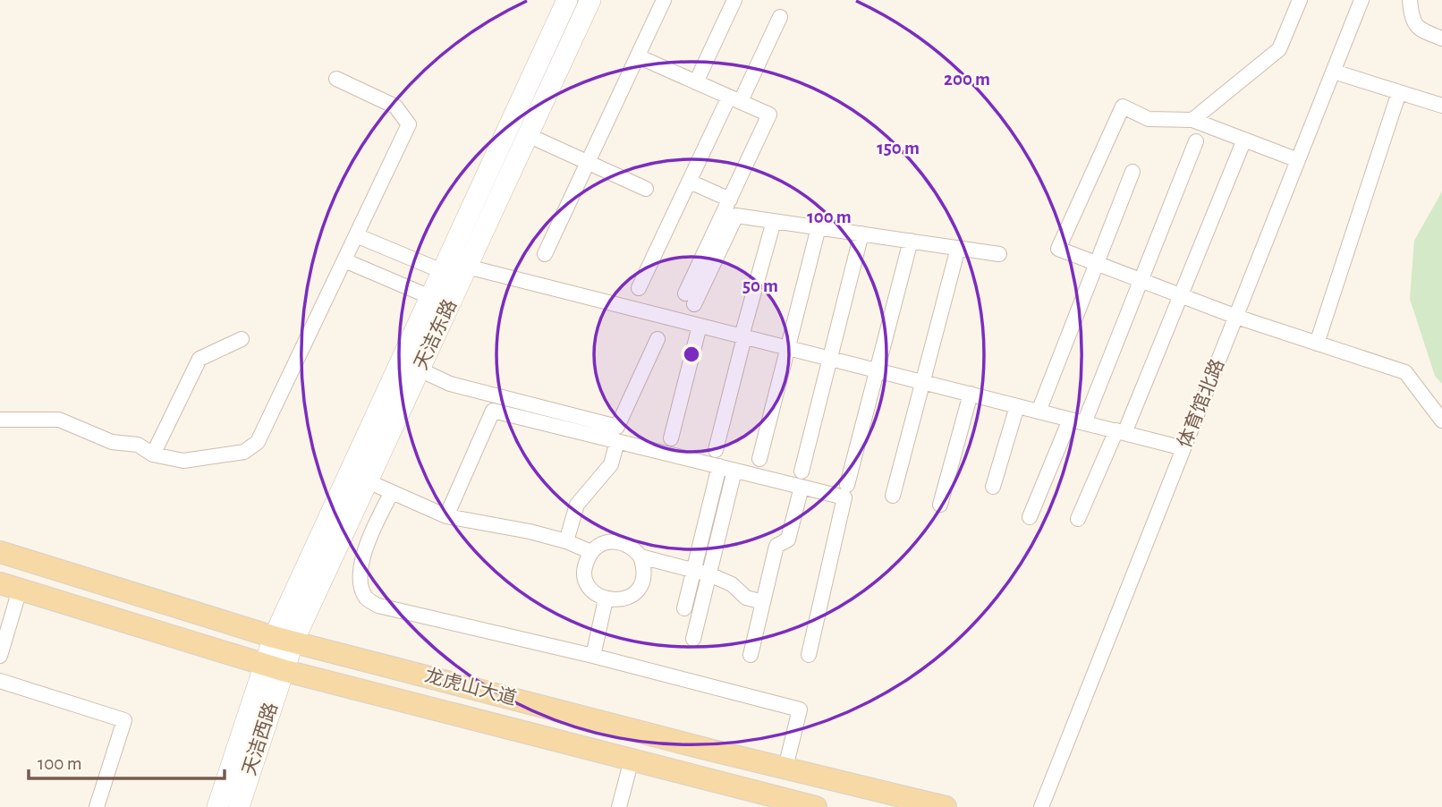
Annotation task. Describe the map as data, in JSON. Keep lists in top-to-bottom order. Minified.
{"streets":{"main road":["天洁东路","龙虎山大道","天洁西路"],"street":["体育馆北路"]},"crossings":[["天洁东路","龙虎山大道"],["天洁东路","天洁西路"],["龙虎山大道","天洁西路"]],"scale_bar":"100 m","rings":["200 m","150 m","100 m","50 m"]}
